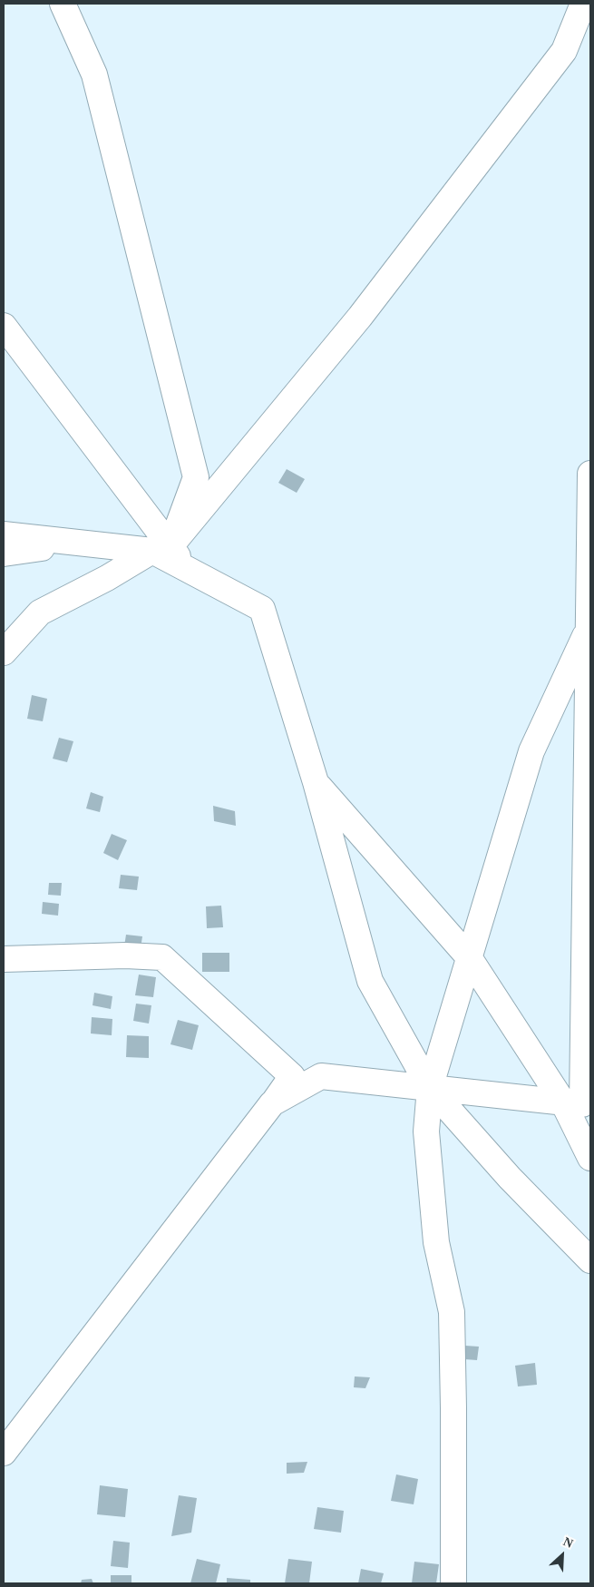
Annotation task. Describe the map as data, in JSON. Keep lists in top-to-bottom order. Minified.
{"north":"top right"}
